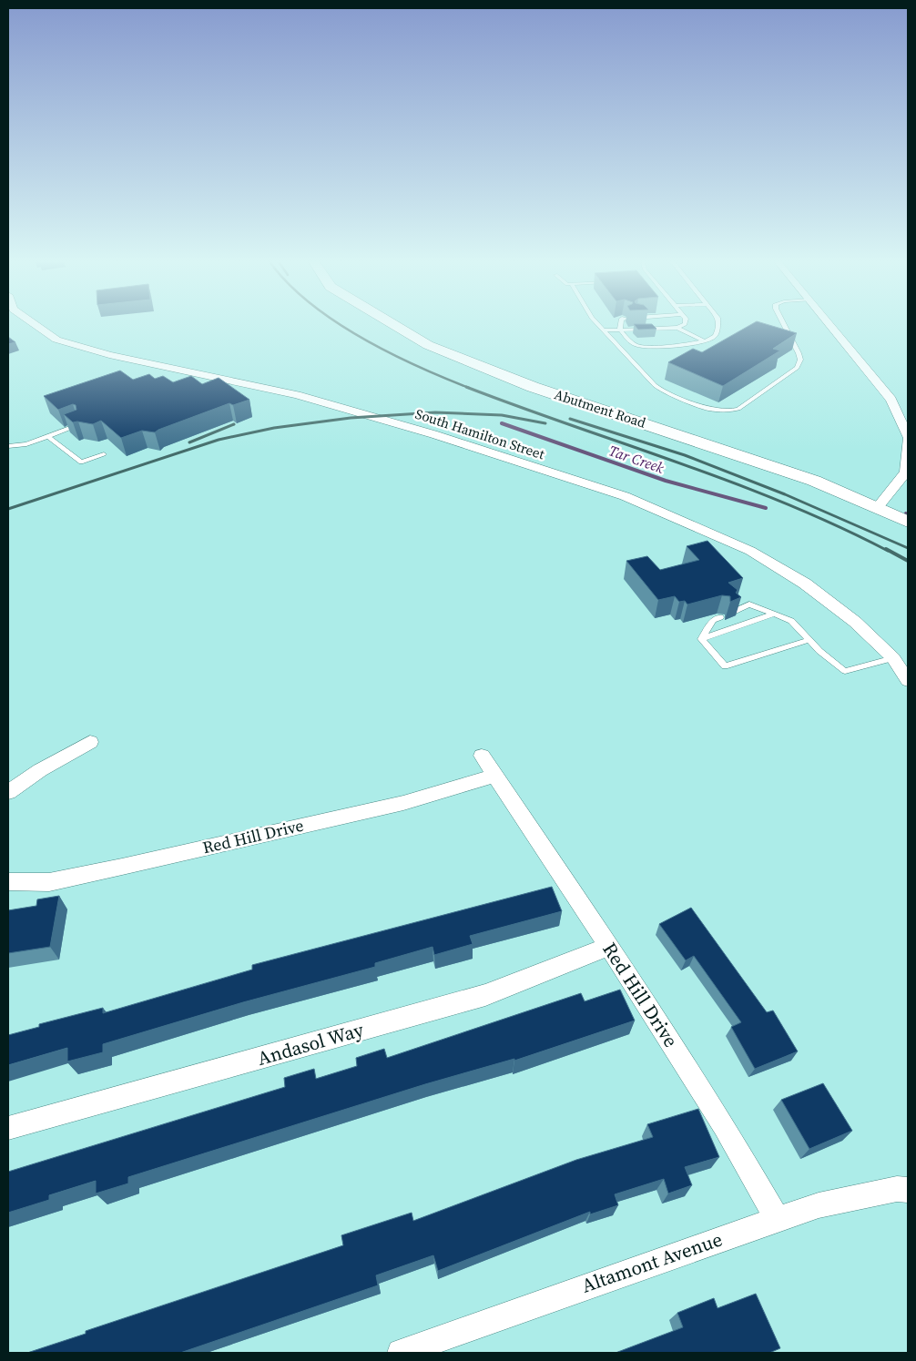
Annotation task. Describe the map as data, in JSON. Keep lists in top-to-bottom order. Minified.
{"streets":{"main road":["Abutment Road"],"street":["South Hamilton Street","Red Hill Drive","Andasol Way","Altamont Avenue"]},"crossings":[["Red Hill Drive","Andasol Way"],["Red Hill Drive","Altamont Avenue"]],"water":["Tar Creek"]}
